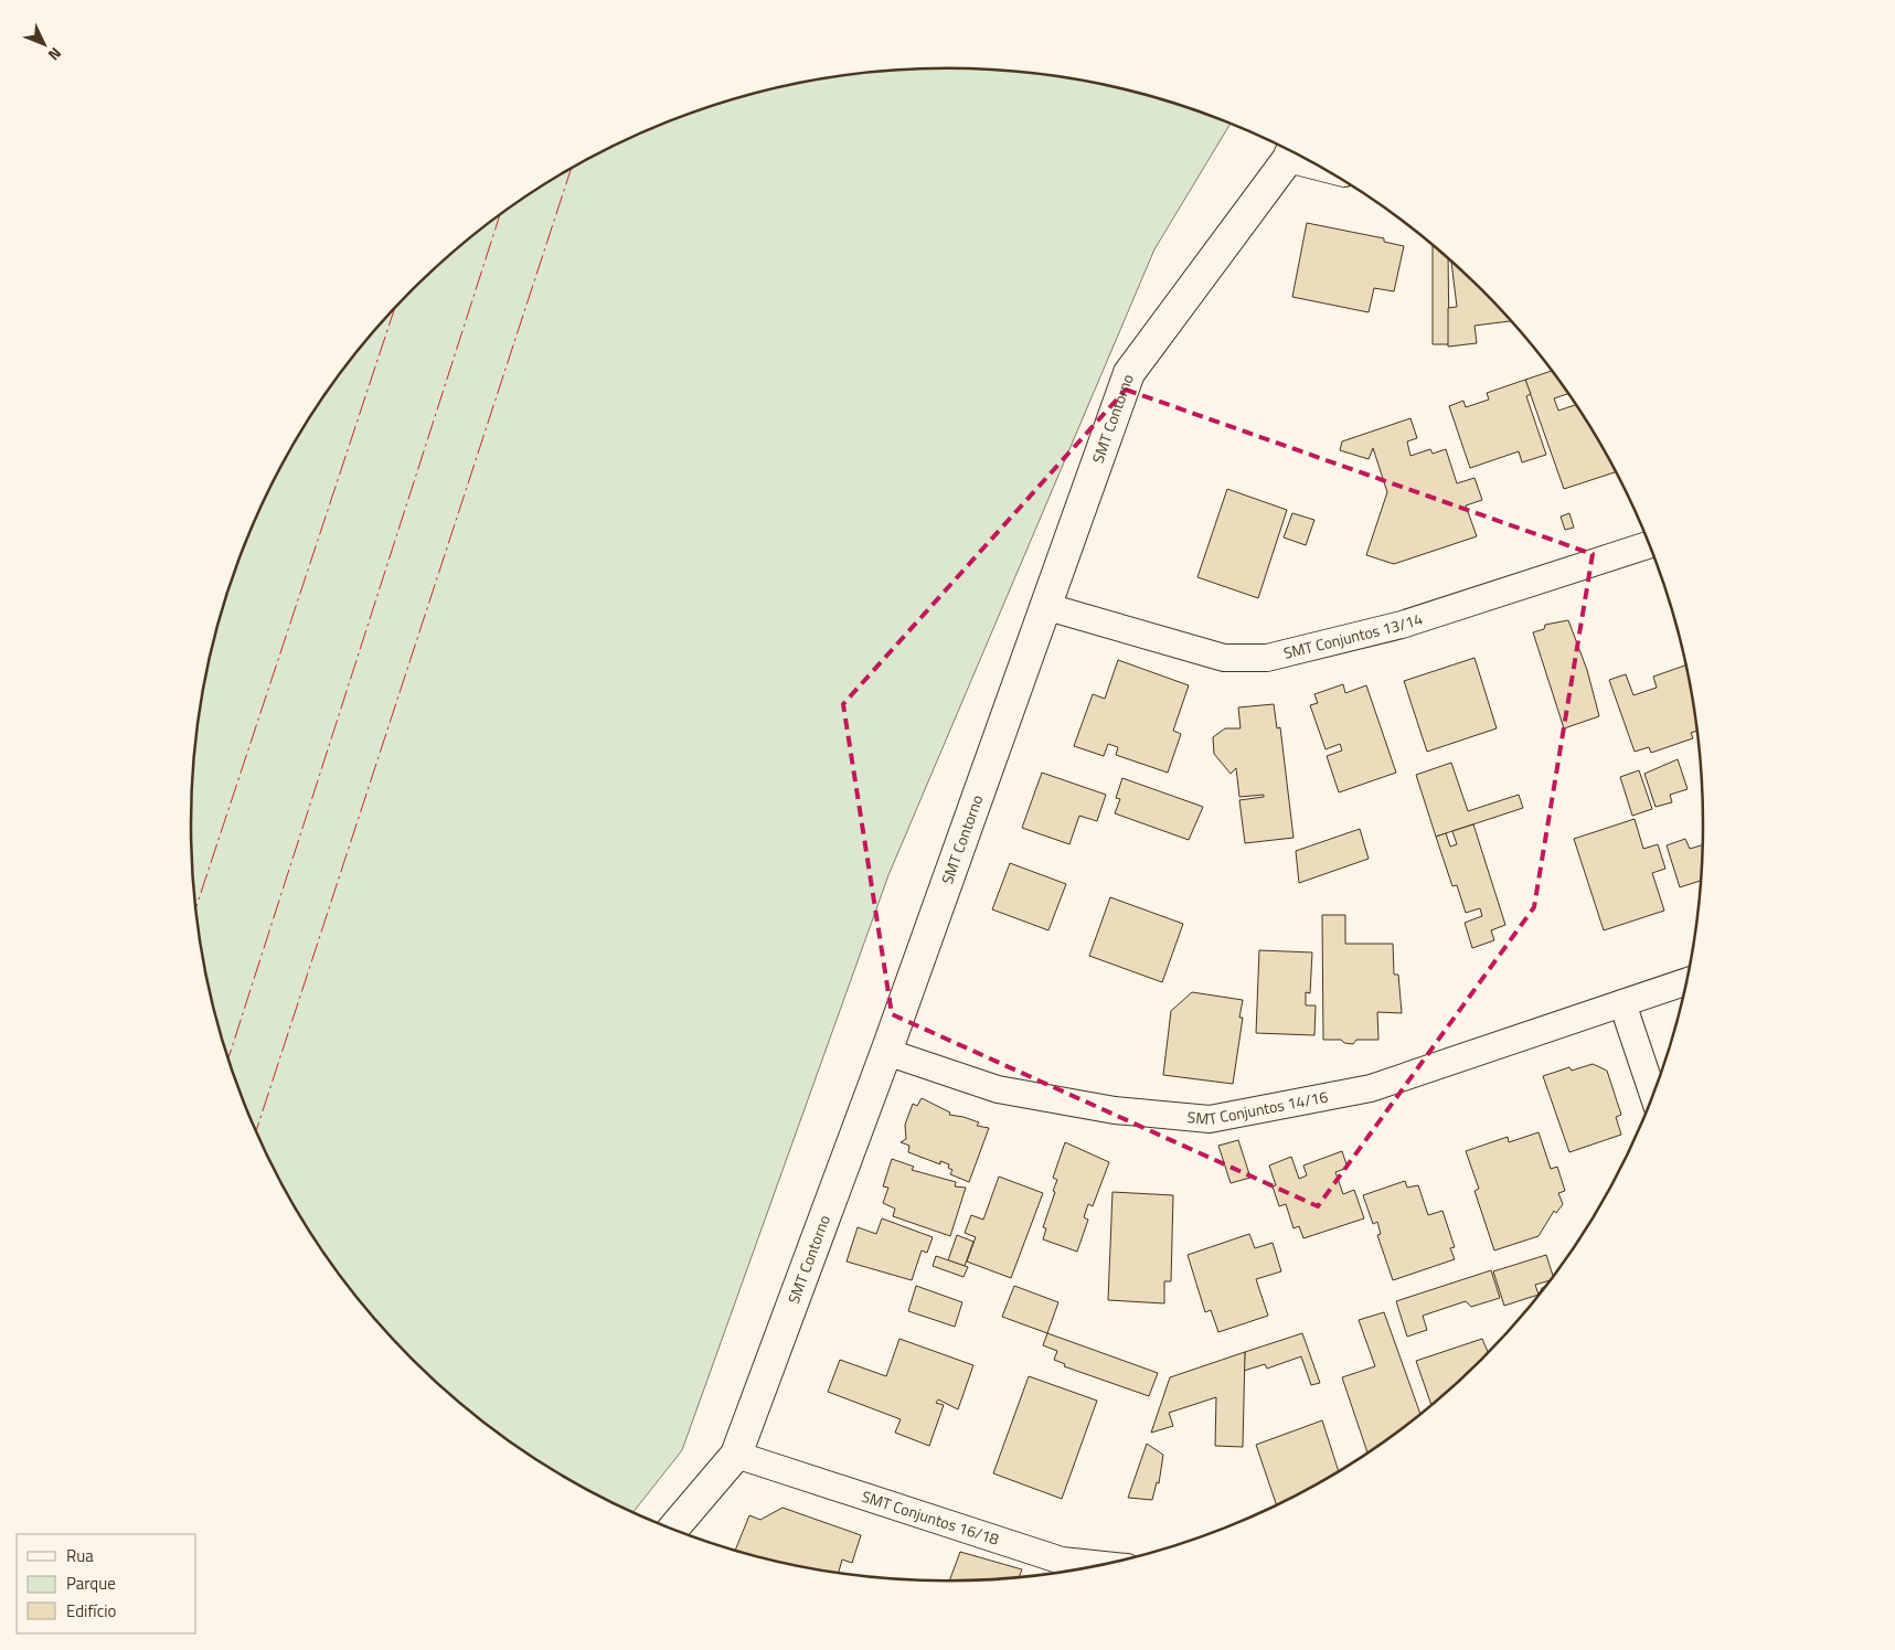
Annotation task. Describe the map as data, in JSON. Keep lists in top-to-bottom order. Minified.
{"streets":{"street":["SMT Contorno","SMT Conjuntos 13/14","SMT Conjuntos 14/16","SMT Conjuntos 16/18"]},"crossings":[["SMT Contorno","SMT Conjuntos 13/14"],["SMT Contorno","SMT Conjuntos 14/16"],["SMT Contorno","SMT Conjuntos 16/18"]],"legend":["Rua","Parque","Edifício"],"north":"bottom right"}
